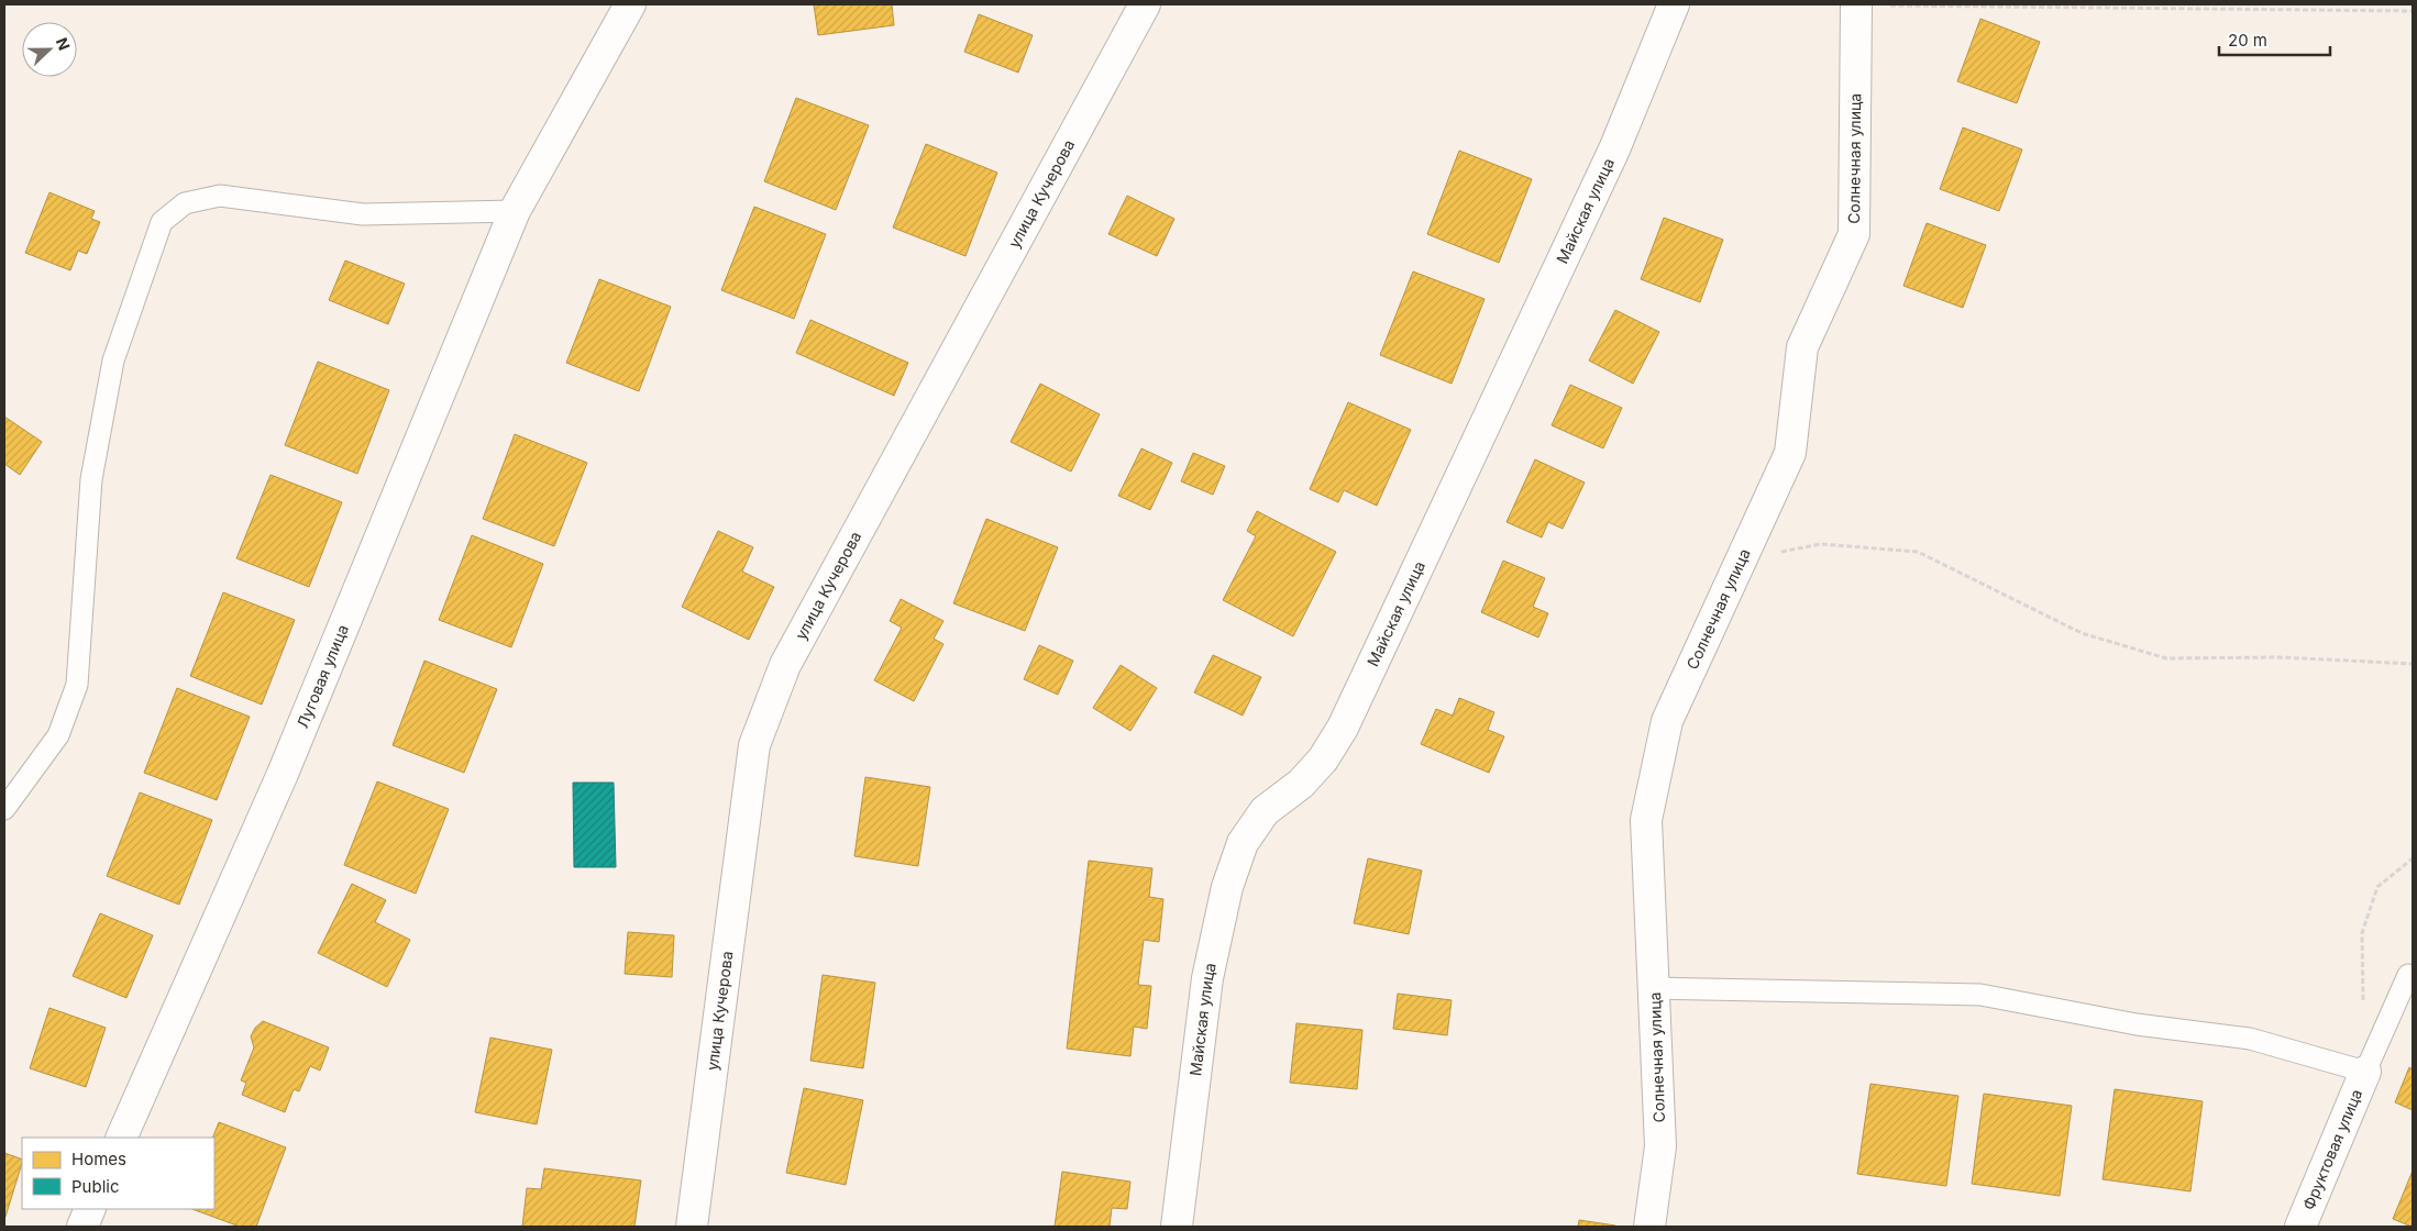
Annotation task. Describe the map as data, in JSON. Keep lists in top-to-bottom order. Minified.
{"streets":{"street":["Солнечная улица","улица Кучерова","Майская улица","Луговая улица","Фруктовая улица"]},"legend":["Homes","Public"],"scale_bar":"20 m","north":"right"}
